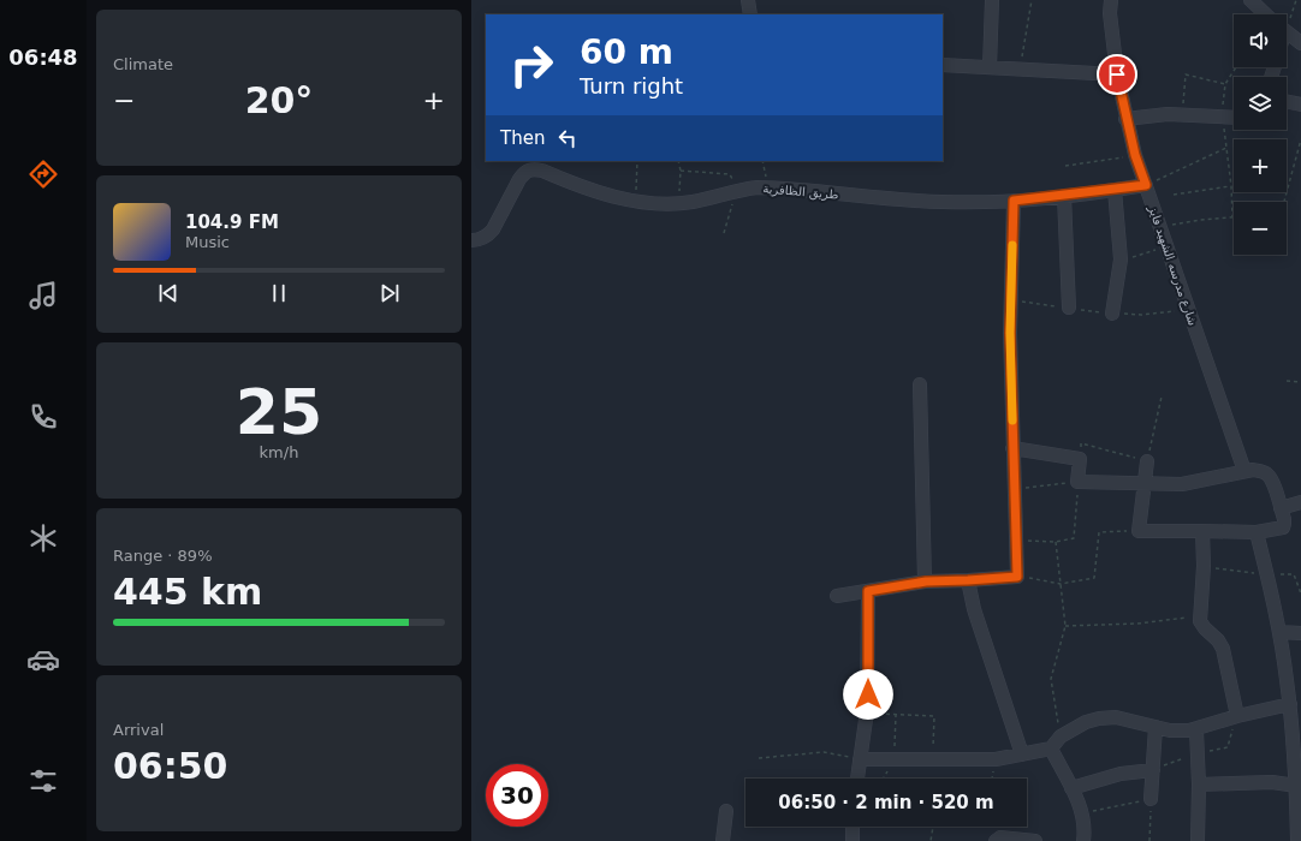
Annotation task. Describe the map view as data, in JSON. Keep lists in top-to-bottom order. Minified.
{"streets":{"street":["طريق الظافرية","شارع مدرسه الشهيد فايز"]},"crossings":[["طريق الظافرية","شارع مدرسه الشهيد فايز"]],"page":{"tabs":"06:48","tile":["Climate",["25","km/h"],["Range · 89%","445 km"],["Arrival","06:50"]],"map_buttons":["+","−"],"turn":["60 m","Turn right"],"heat":["−","20°","+"],"then":"Then","song":["104.9 FM","Music"],"limit":"30","trip":"06:50 · 2 min · 520 m"}}
